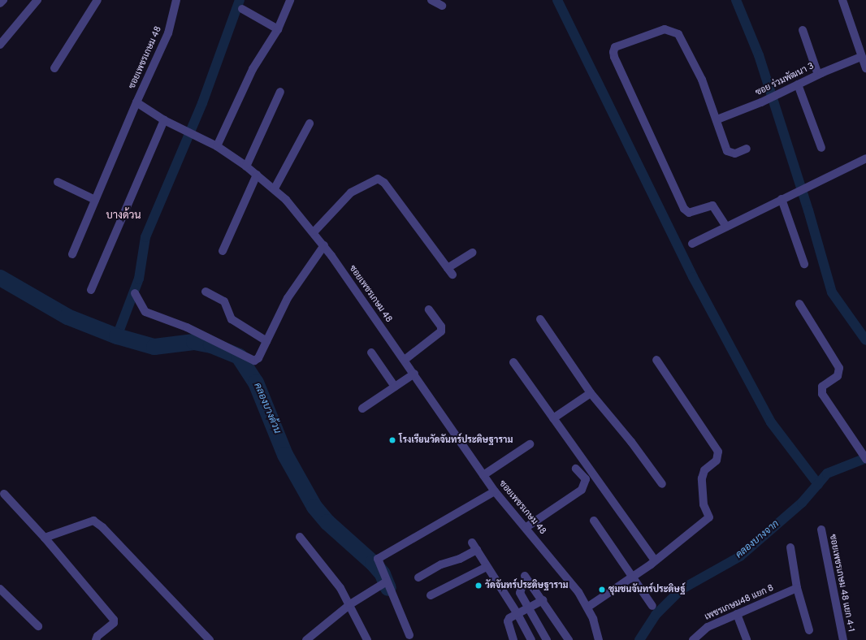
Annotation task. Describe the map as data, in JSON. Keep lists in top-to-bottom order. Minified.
{"streets":{"street":["ซอยเพชรเกษม 48","ซอย ร่วมพัฒนา 3","ซอยเพชรเกษม 48 แยก 4-1","เพชรเกษม48 แยก 8"]},"districts":["บางด้วน"],"water":["คลองบางด้วน","คลองบางจาก"],"places":["โรงเรียนวัดจันทร์ประดิษฐาราม","วัดจันทร์ประดิษฐาราม","ชุมชนจันทร์ประดิษฐ์"]}
